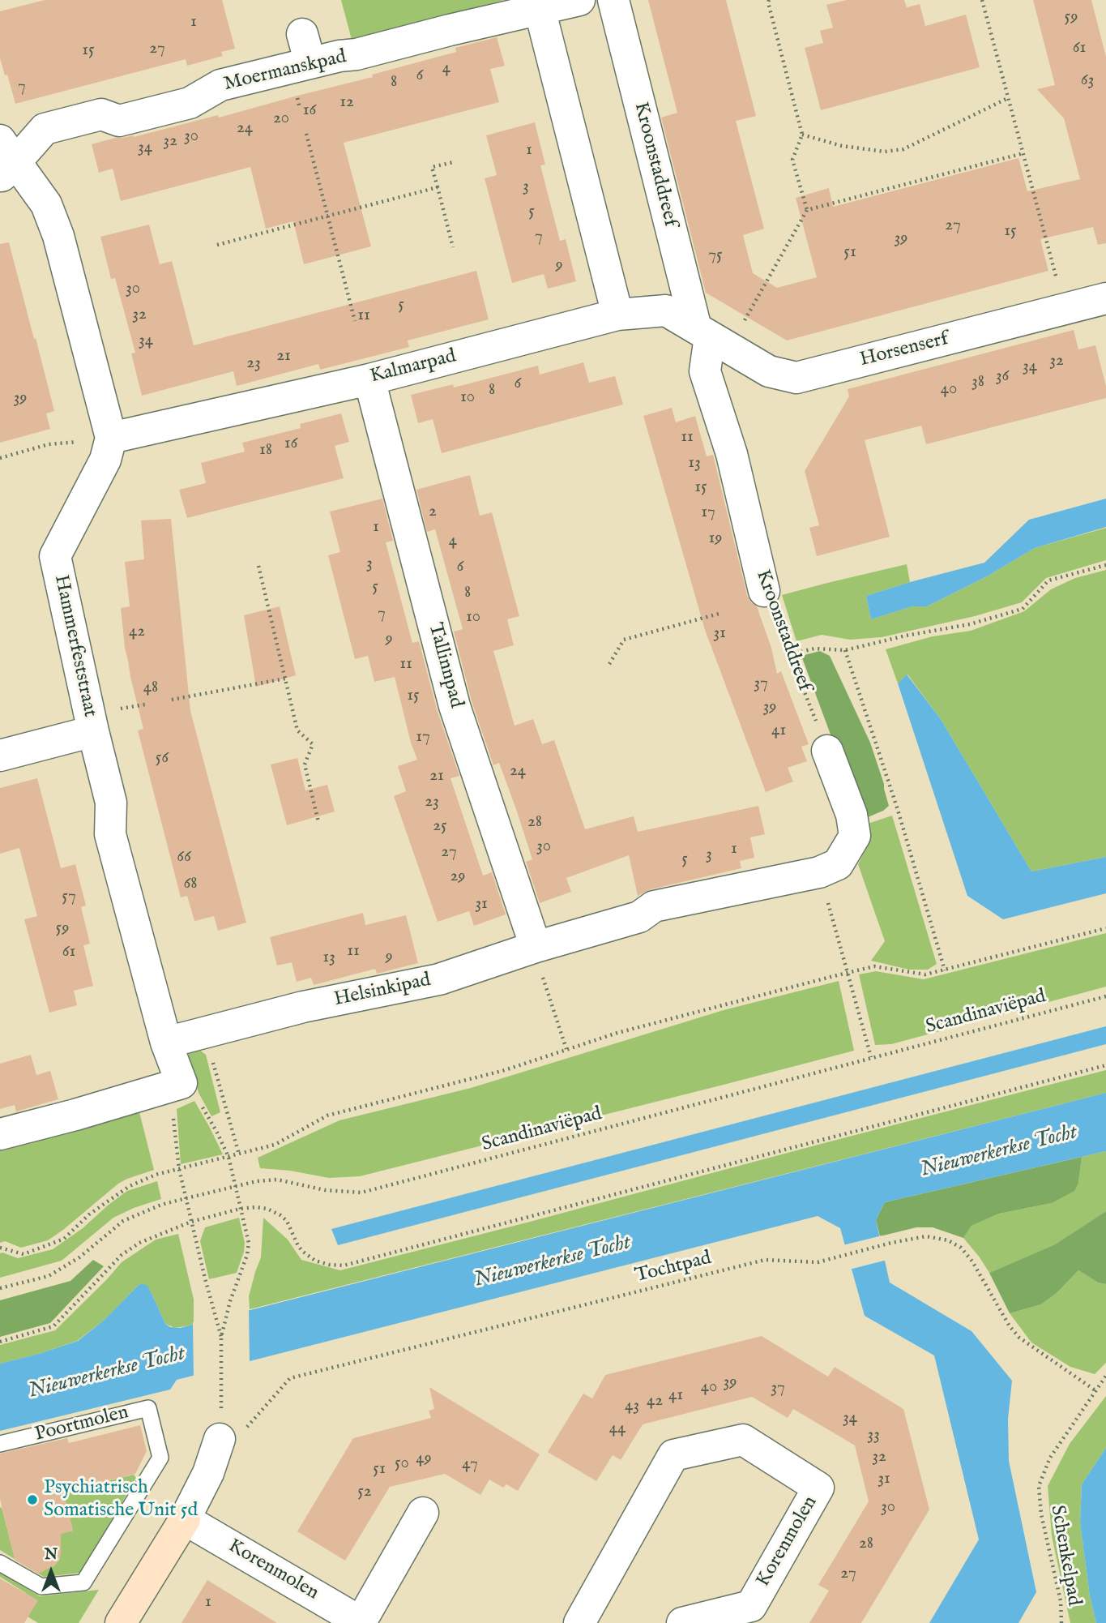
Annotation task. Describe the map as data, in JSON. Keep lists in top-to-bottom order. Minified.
{"streets":{"street":["Moermanskpad","Kroonstaddreef","Horsenserf","Kalmarpad","Hammerfeststraat","Tallinnpad","Helsinkipad","Korenmolen"],"lane":["Poortmolen"],"path":["Scandinaviëpad","Tochtpad","Schenkelpad"]},"crossings":[["Kroonstaddreef","Horsenserf"],["Kroonstaddreef","Kalmarpad"],["Horsenserf","Kalmarpad"],["Kalmarpad","Hammerfeststraat"],["Kalmarpad","Tallinnpad"],["Hammerfeststraat","Helsinkipad"],["Tallinnpad","Helsinkipad"],["Tochtpad","Schenkelpad"]],"water":["Nieuwerkerkse Tocht"],"places":["Psychiatrisch Somatische Unit 5d"],"house_numbers":["59","1","61","27","15","4","6","63","8","7","12","16","20","24","30","32","34","1","3","5","27","15","7","39","51","75","9","30","5","32","11","34","21","32","23","34","36","38","6","40","8","10","39","11","16","18","13","15","2","17","1","19","4","3","6","5","8","7","10","42","31","9","11","37","48","15","39","41","17","56","24","21","23","28","25","30","1","27","3","66","5","29","68","57","31","59","11","61","9","13","39","40","37","41","42","43","34","44","33","32","49","50","47","51","31","52","30","28","27","1"],"north":"top"}
